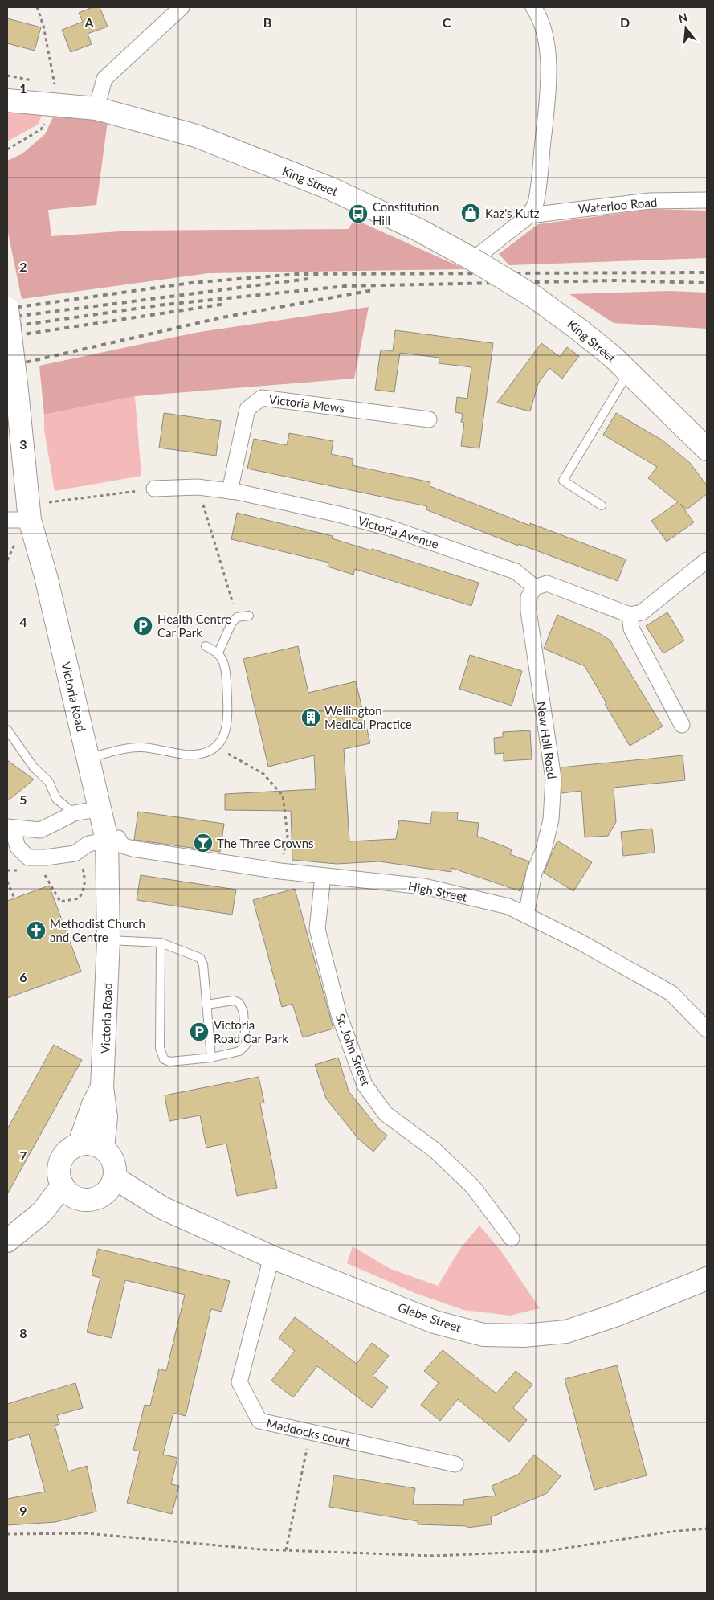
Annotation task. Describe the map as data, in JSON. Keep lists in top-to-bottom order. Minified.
{"streets":{"street":["King Street","Waterloo Road","Victoria Mews","Victoria Avenue","Victoria Road","New Hall Road","High Street","St. John Street","Glebe Street","Maddocks court"]},"crossings":[["Victoria Mews","Victoria Avenue"],["Victoria Avenue","New Hall Road"],["Victoria Road","High Street"],["Victoria Road","Glebe Street"],["New Hall Road","High Street"],["High Street","St. John Street"],["Glebe Street","Maddocks court"]],"places":{"shop":["Kaz's Kutz"],"bus stop":["Constitution Hill"],"parking":["Health Centre Car Park","Victoria Road Car Park"],"building":["Wellington Medical Practice"],"bar":["The Three Crowns"],"church":["Methodist Church and Centre"]},"north":"top","grid":{"columns":["A","B","C","D"],"rows":["1","2","3","4","5","6","7","8","9"]}}
